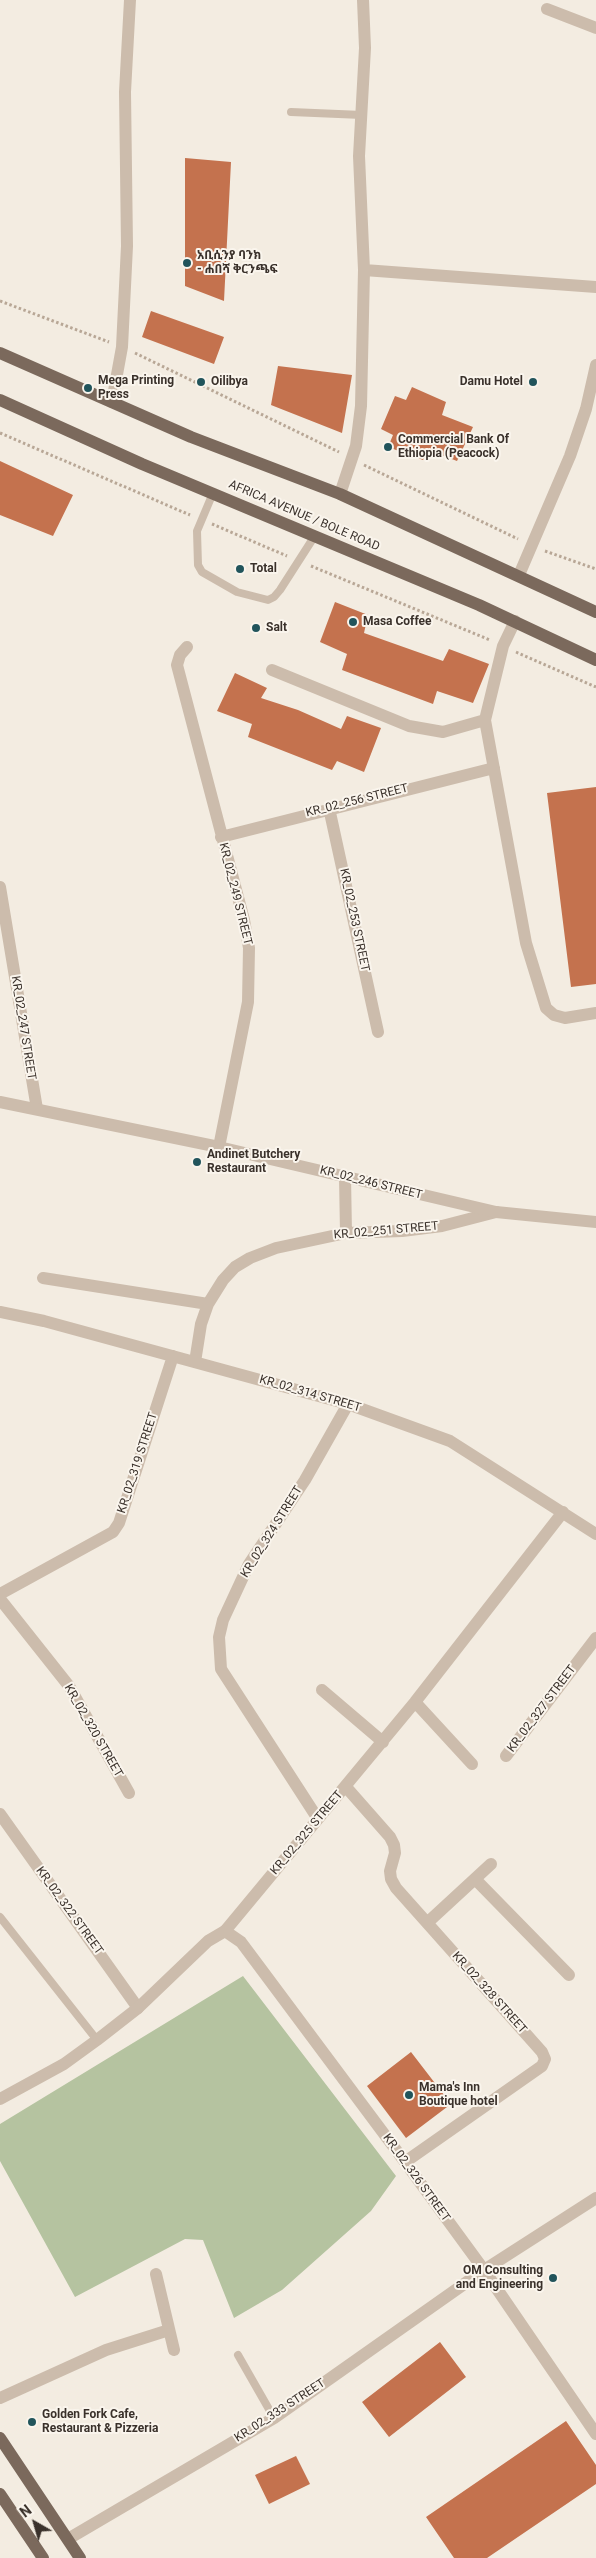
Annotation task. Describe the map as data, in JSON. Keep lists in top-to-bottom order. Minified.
{"streets":{"main road":["AFRICA AVENUE / BOLE ROAD"],"street":["KR_02_256 STREET","KR_02_249 STREET","KR_02_253 STREET","KR_02_247 STREET","KR_02_246 STREET","KR_02_251 STREET","KR_02_314 STREET","KR_02_319 STREET","KR_02_324 STREET","KR_02_327 STREET","KR_02_320 STREET","KR_02_325 STREET","KR_02_322 STREET","KR_02_328 STREET","KR_02_326 STREET","KR_02_333 STREET"]},"crossings":[["KR_02_256 STREET","KR_02_249 STREET"],["KR_02_256 STREET","KR_02_253 STREET"],["KR_02_249 STREET","KR_02_246 STREET"],["KR_02_247 STREET","KR_02_246 STREET"],["KR_02_246 STREET","KR_02_251 STREET"],["KR_02_251 STREET","KR_02_314 STREET"],["KR_02_314 STREET","KR_02_319 STREET"],["KR_02_314 STREET","KR_02_324 STREET"],["KR_02_314 STREET","KR_02_325 STREET"],["KR_02_324 STREET","KR_02_325 STREET"],["KR_02_325 STREET","KR_02_322 STREET"],["KR_02_325 STREET","KR_02_328 STREET"],["KR_02_325 STREET","KR_02_326 STREET"],["KR_02_328 STREET","KR_02_326 STREET"],["KR_02_326 STREET","KR_02_333 STREET"]],"places":["አቢሲንያ ባንክ - ሐበሻ ቅርንጫፍ","Oilibya","Damu Hotel","Mega Printing Press","Commercial Bank Of Ethiopia (Peacock)","Total","Masa Coffee","Salt","Andinet Butchery Restaurant","Mama's Inn Boutique hotel","OM Consulting and Engineering","Golden Fork Cafe, Restaurant & Pizzeria"],"north":"top left"}
